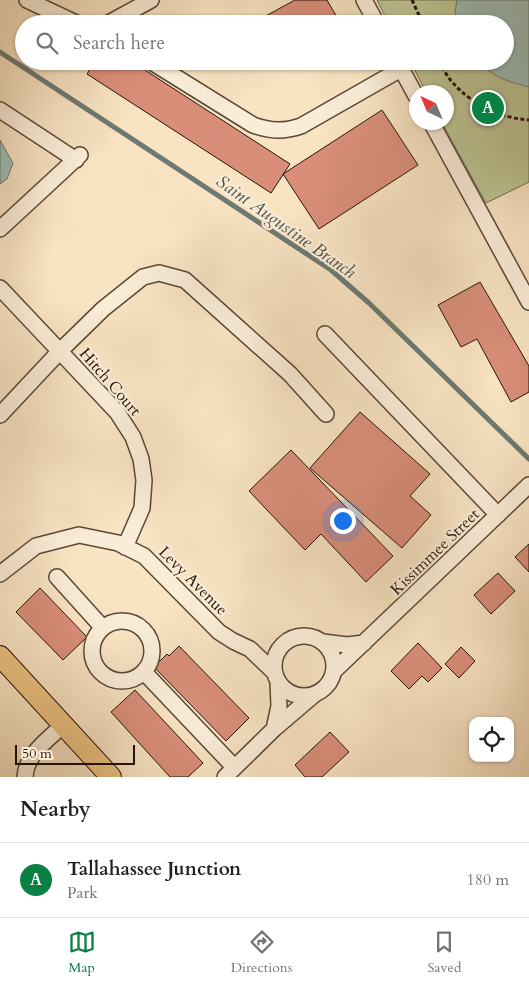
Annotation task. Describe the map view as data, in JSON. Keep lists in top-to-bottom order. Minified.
{"streets":{"street":["Hitch Court","Kissimmee Street","Levy Avenue"]},"crossings":[["Hitch Court","Levy Avenue"],["Kissimmee Street","Levy Avenue"]],"water":["Saint Augustine Branch"],"scale_bar":"50 m","north":"top left","page":{"search":"Search here","pins":"A","scale":"50 m","heading":"Nearby","list":[{"mark":"A","name":"Tallahassee Junction","note":"Park","value":"180 m"}],"nav":["Map","Directions","Saved"]}}
